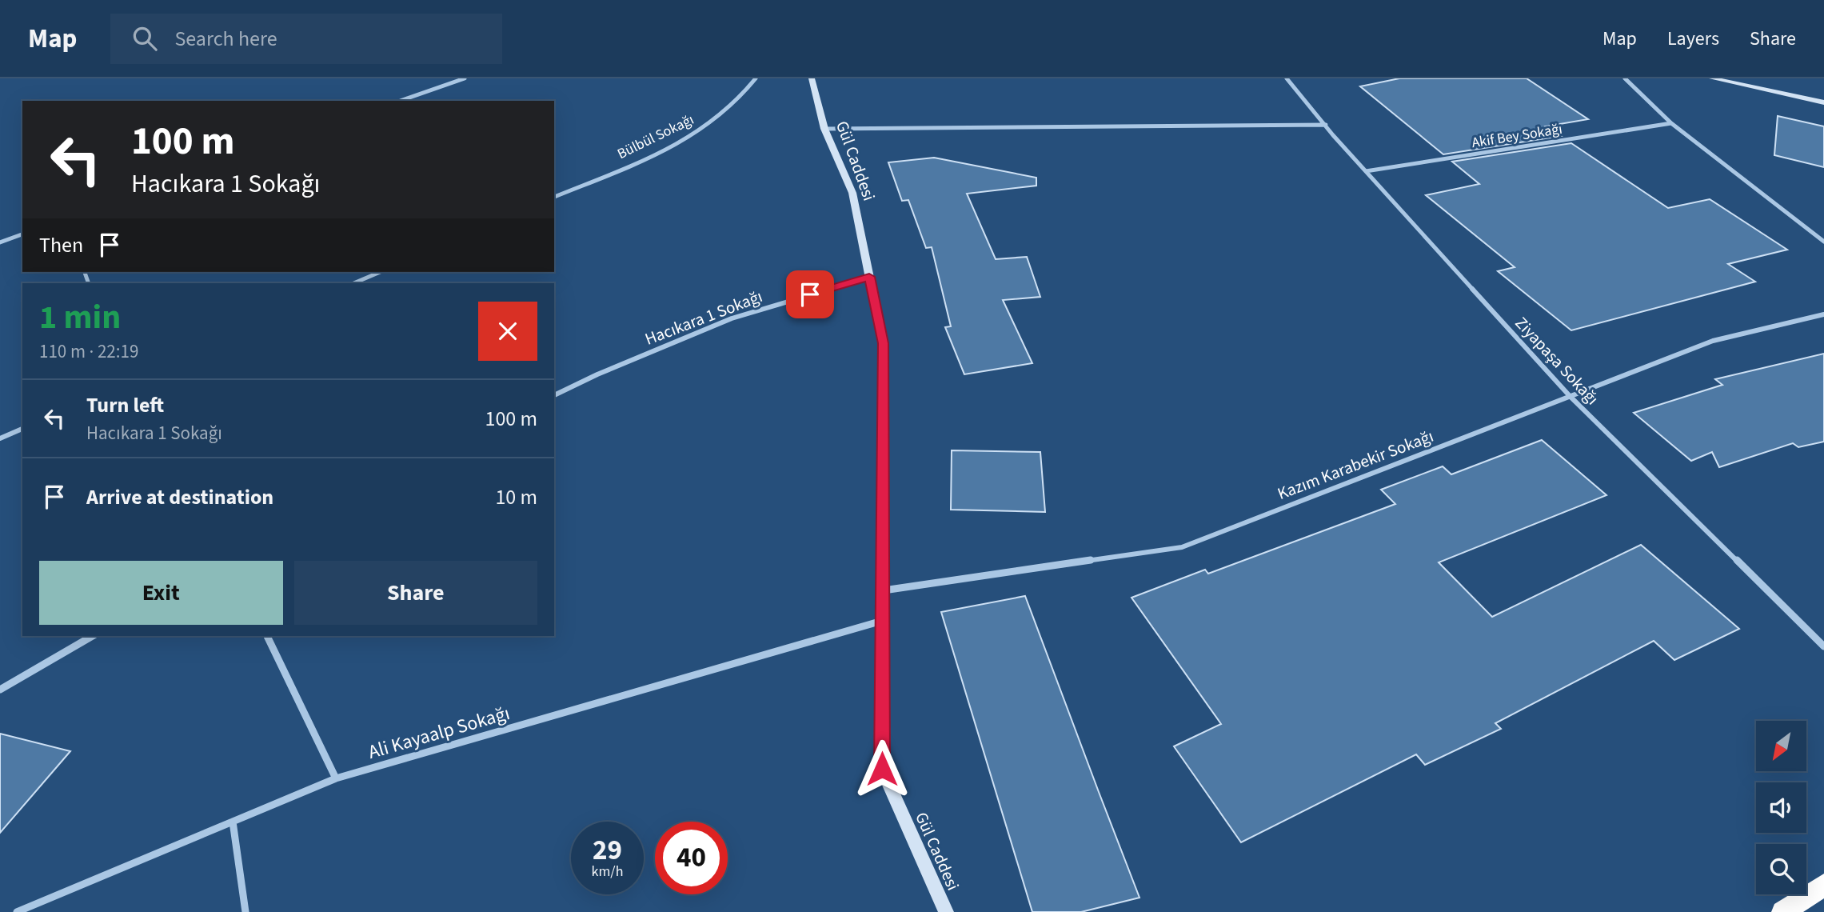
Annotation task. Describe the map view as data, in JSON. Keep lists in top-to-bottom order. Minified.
{"streets":{"street":["Akif Bey Sokağı","Bülbül Sokağı","Gül Caddesi","Hacıkara 1 Sokağı","Ziyapaşa Sokağı","Kazım Karabekir Sokağı","Ali Kayaalp Sokağı"]},"crossings":[["Akif Bey Sokağı","Ziyapaşa Sokağı"],["Gül Caddesi","Hacıkara 1 Sokağı"],["Gül Caddesi","Kazım Karabekir Sokağı"],["Gül Caddesi","Ali Kayaalp Sokağı"],["Ziyapaşa Sokağı","Kazım Karabekir Sokağı"]],"north":"bottom left","page":{"header":"Map","search":"Search here","nav":["Map","Layers","Share"],"turn":["100 m","Hacıkara 1 Sokağı"],"then":"Then","heading":["1 min","110 m · 22:19"],"list":[{"name":"Turn left","note":"Hacıkara 1 Sokağı","value":"100 m"},{"name":"Arrive at destination","value":"10 m"}],"buttons":["Exit","Share"],"speed":"29 km/h","limit":"40"}}
